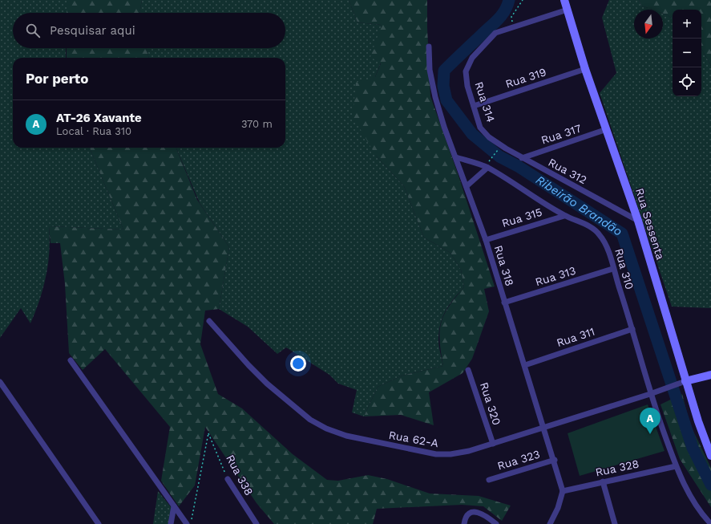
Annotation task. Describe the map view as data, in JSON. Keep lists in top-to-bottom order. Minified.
{"streets":{"street":["Rua 319","Rua 314","Rua 317","Rua 312","Rua 315","Rua Sessenta","Rua 318","Rua 310","Rua 313","Rua 311","Rua 320","Rua 62-A","Rua 323","Rua 328","Rua 338"]},"crossings":[["Rua 319","Rua 314"],["Rua 319","Rua Sessenta"],["Rua 314","Rua 312"],["Rua 317","Rua 312"],["Rua 317","Rua Sessenta"],["Rua 312","Rua Sessenta"],["Rua 315","Rua 318"],["Rua 315","Rua 310"],["Rua Sessenta","Rua 62-A"],["Rua 318","Rua 310"],["Rua 318","Rua 313"],["Rua 318","Rua 311"],["Rua 318","Rua 62-A"],["Rua 318","Rua 323"],["Rua 318","Rua 328"],["Rua 310","Rua 313"],["Rua 310","Rua 311"],["Rua 310","Rua 62-A"],["Rua 310","Rua 328"],["Rua 320","Rua 62-A"]],"water":["Ribeirão Brandão"],"north":"bottom","page":{"map_buttons":["+","−"],"search":"Pesquisar aqui","heading":"Por perto","list":[{"mark":"A","name":"AT-26 Xavante","note":"Local · Rua 310","value":"370 m"}],"pins":"A"}}
